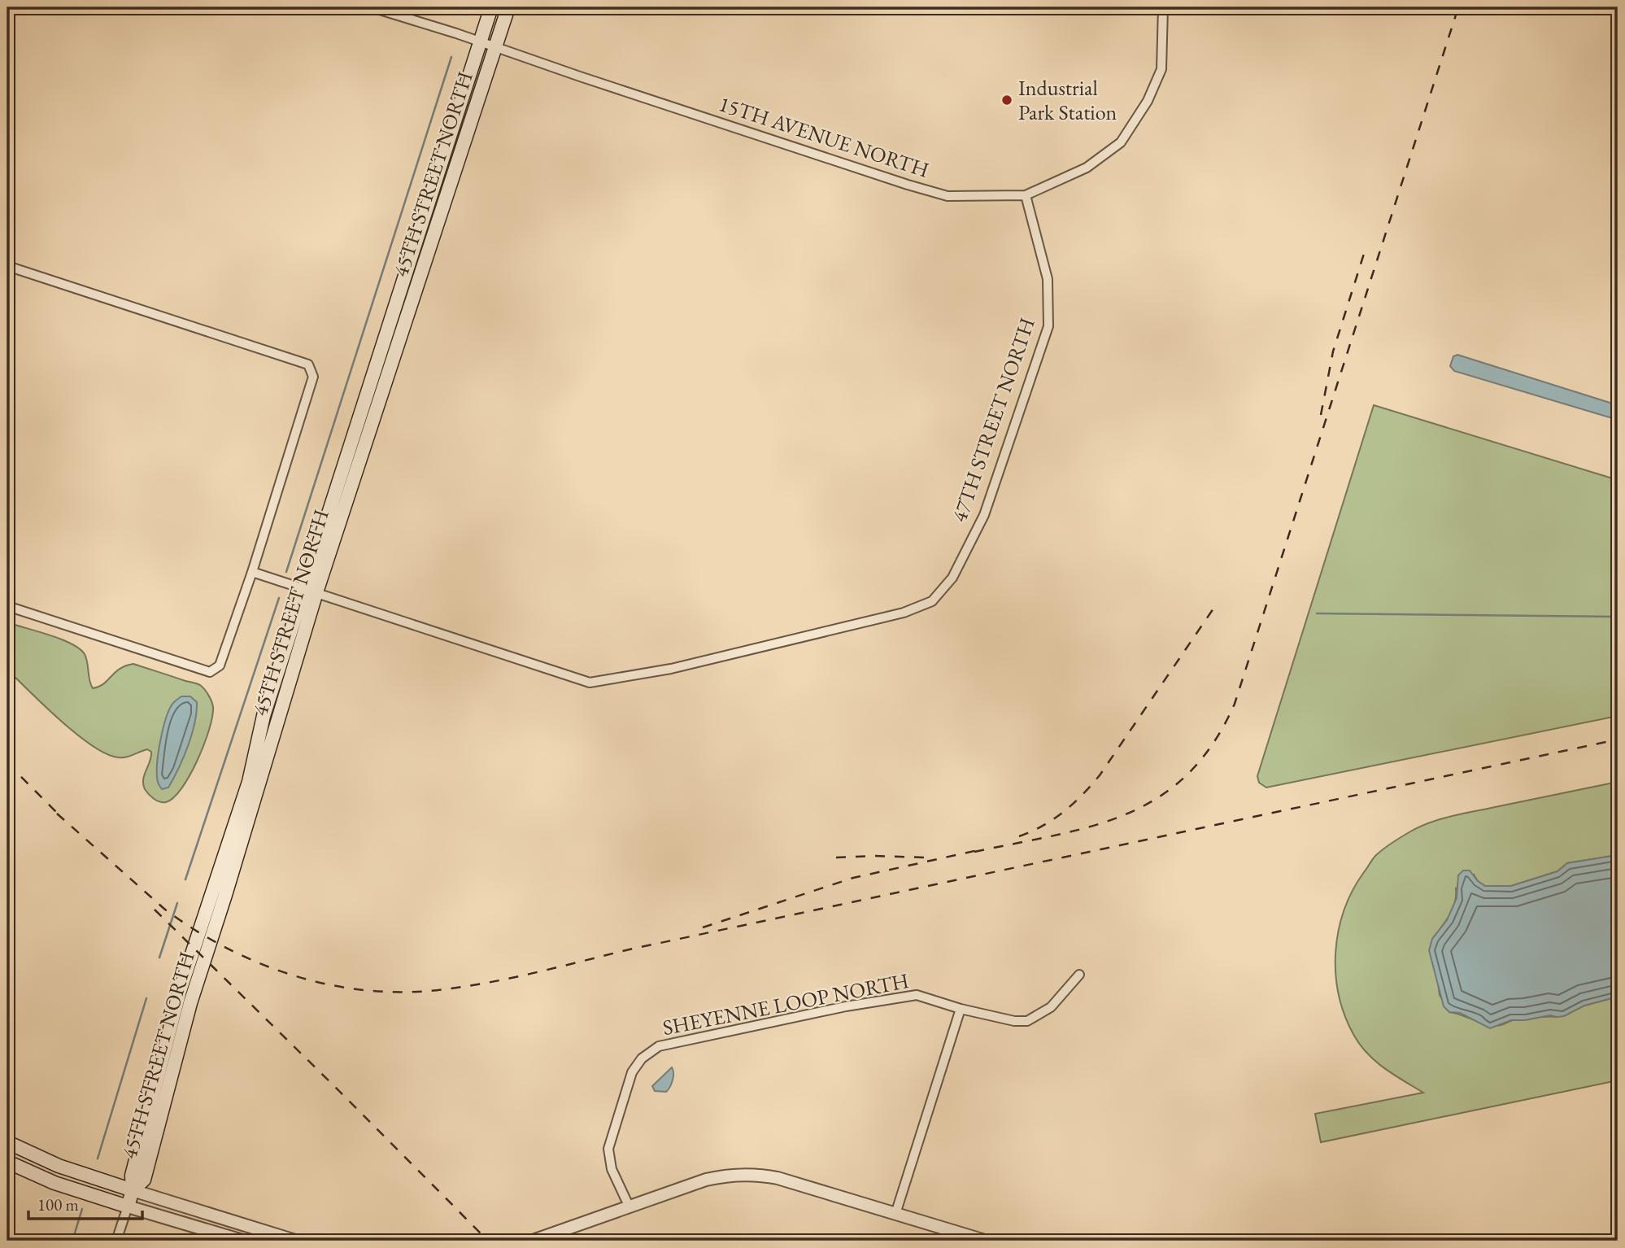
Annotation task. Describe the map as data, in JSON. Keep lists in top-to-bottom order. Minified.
{"streets":{"main road":["45TH STREET NORTH"],"street":["15TH AVENUE NORTH","47TH STREET NORTH","SHEYENNE LOOP NORTH"]},"crossings":[["15TH AVENUE NORTH","45TH STREET NORTH"],["15TH AVENUE NORTH","47TH STREET NORTH"],["45TH STREET NORTH","47TH STREET NORTH"]],"places":["Industrial Park Station"],"scale_bar":"100 m"}
